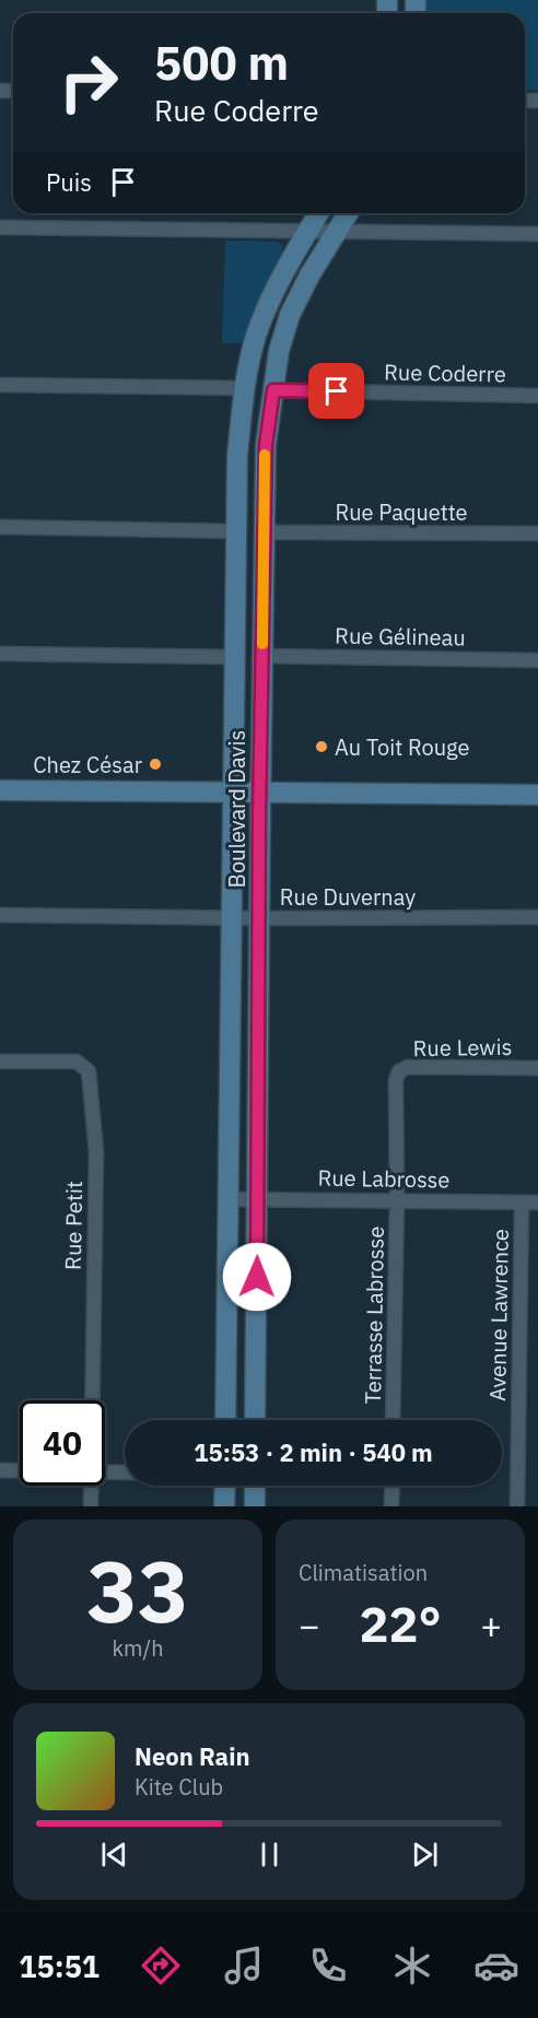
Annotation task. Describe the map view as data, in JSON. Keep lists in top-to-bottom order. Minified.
{"streets":{"street":["Rue Coderre","Rue Paquette","Rue Gélineau","Boulevard Davis","Rue Duvernay","Rue Lewis","Rue Labrosse","Rue Petit","Terrasse Labrosse","Avenue Lawrence"]},"crossings":[["Rue Coderre","Boulevard Davis"],["Rue Paquette","Boulevard Davis"],["Rue Gélineau","Boulevard Davis"],["Boulevard Davis","Rue Duvernay"],["Boulevard Davis","Rue Labrosse"],["Rue Lewis","Rue Labrosse"],["Rue Lewis","Terrasse Labrosse"],["Rue Labrosse","Terrasse Labrosse"],["Rue Labrosse","Avenue Lawrence"]],"places":["Au Toit Rouge","Chez César"],"page":{"turn":["500 m","Rue Coderre"],"then":"Puis","limit":"40","trip":"15:53 · 2 min · 540 m","tile":[["33","km/h"],"Climatisation"],"heat":["−","22°","+"],"song":["Neon Rain","Kite Club"],"tabs":"15:51"}}
